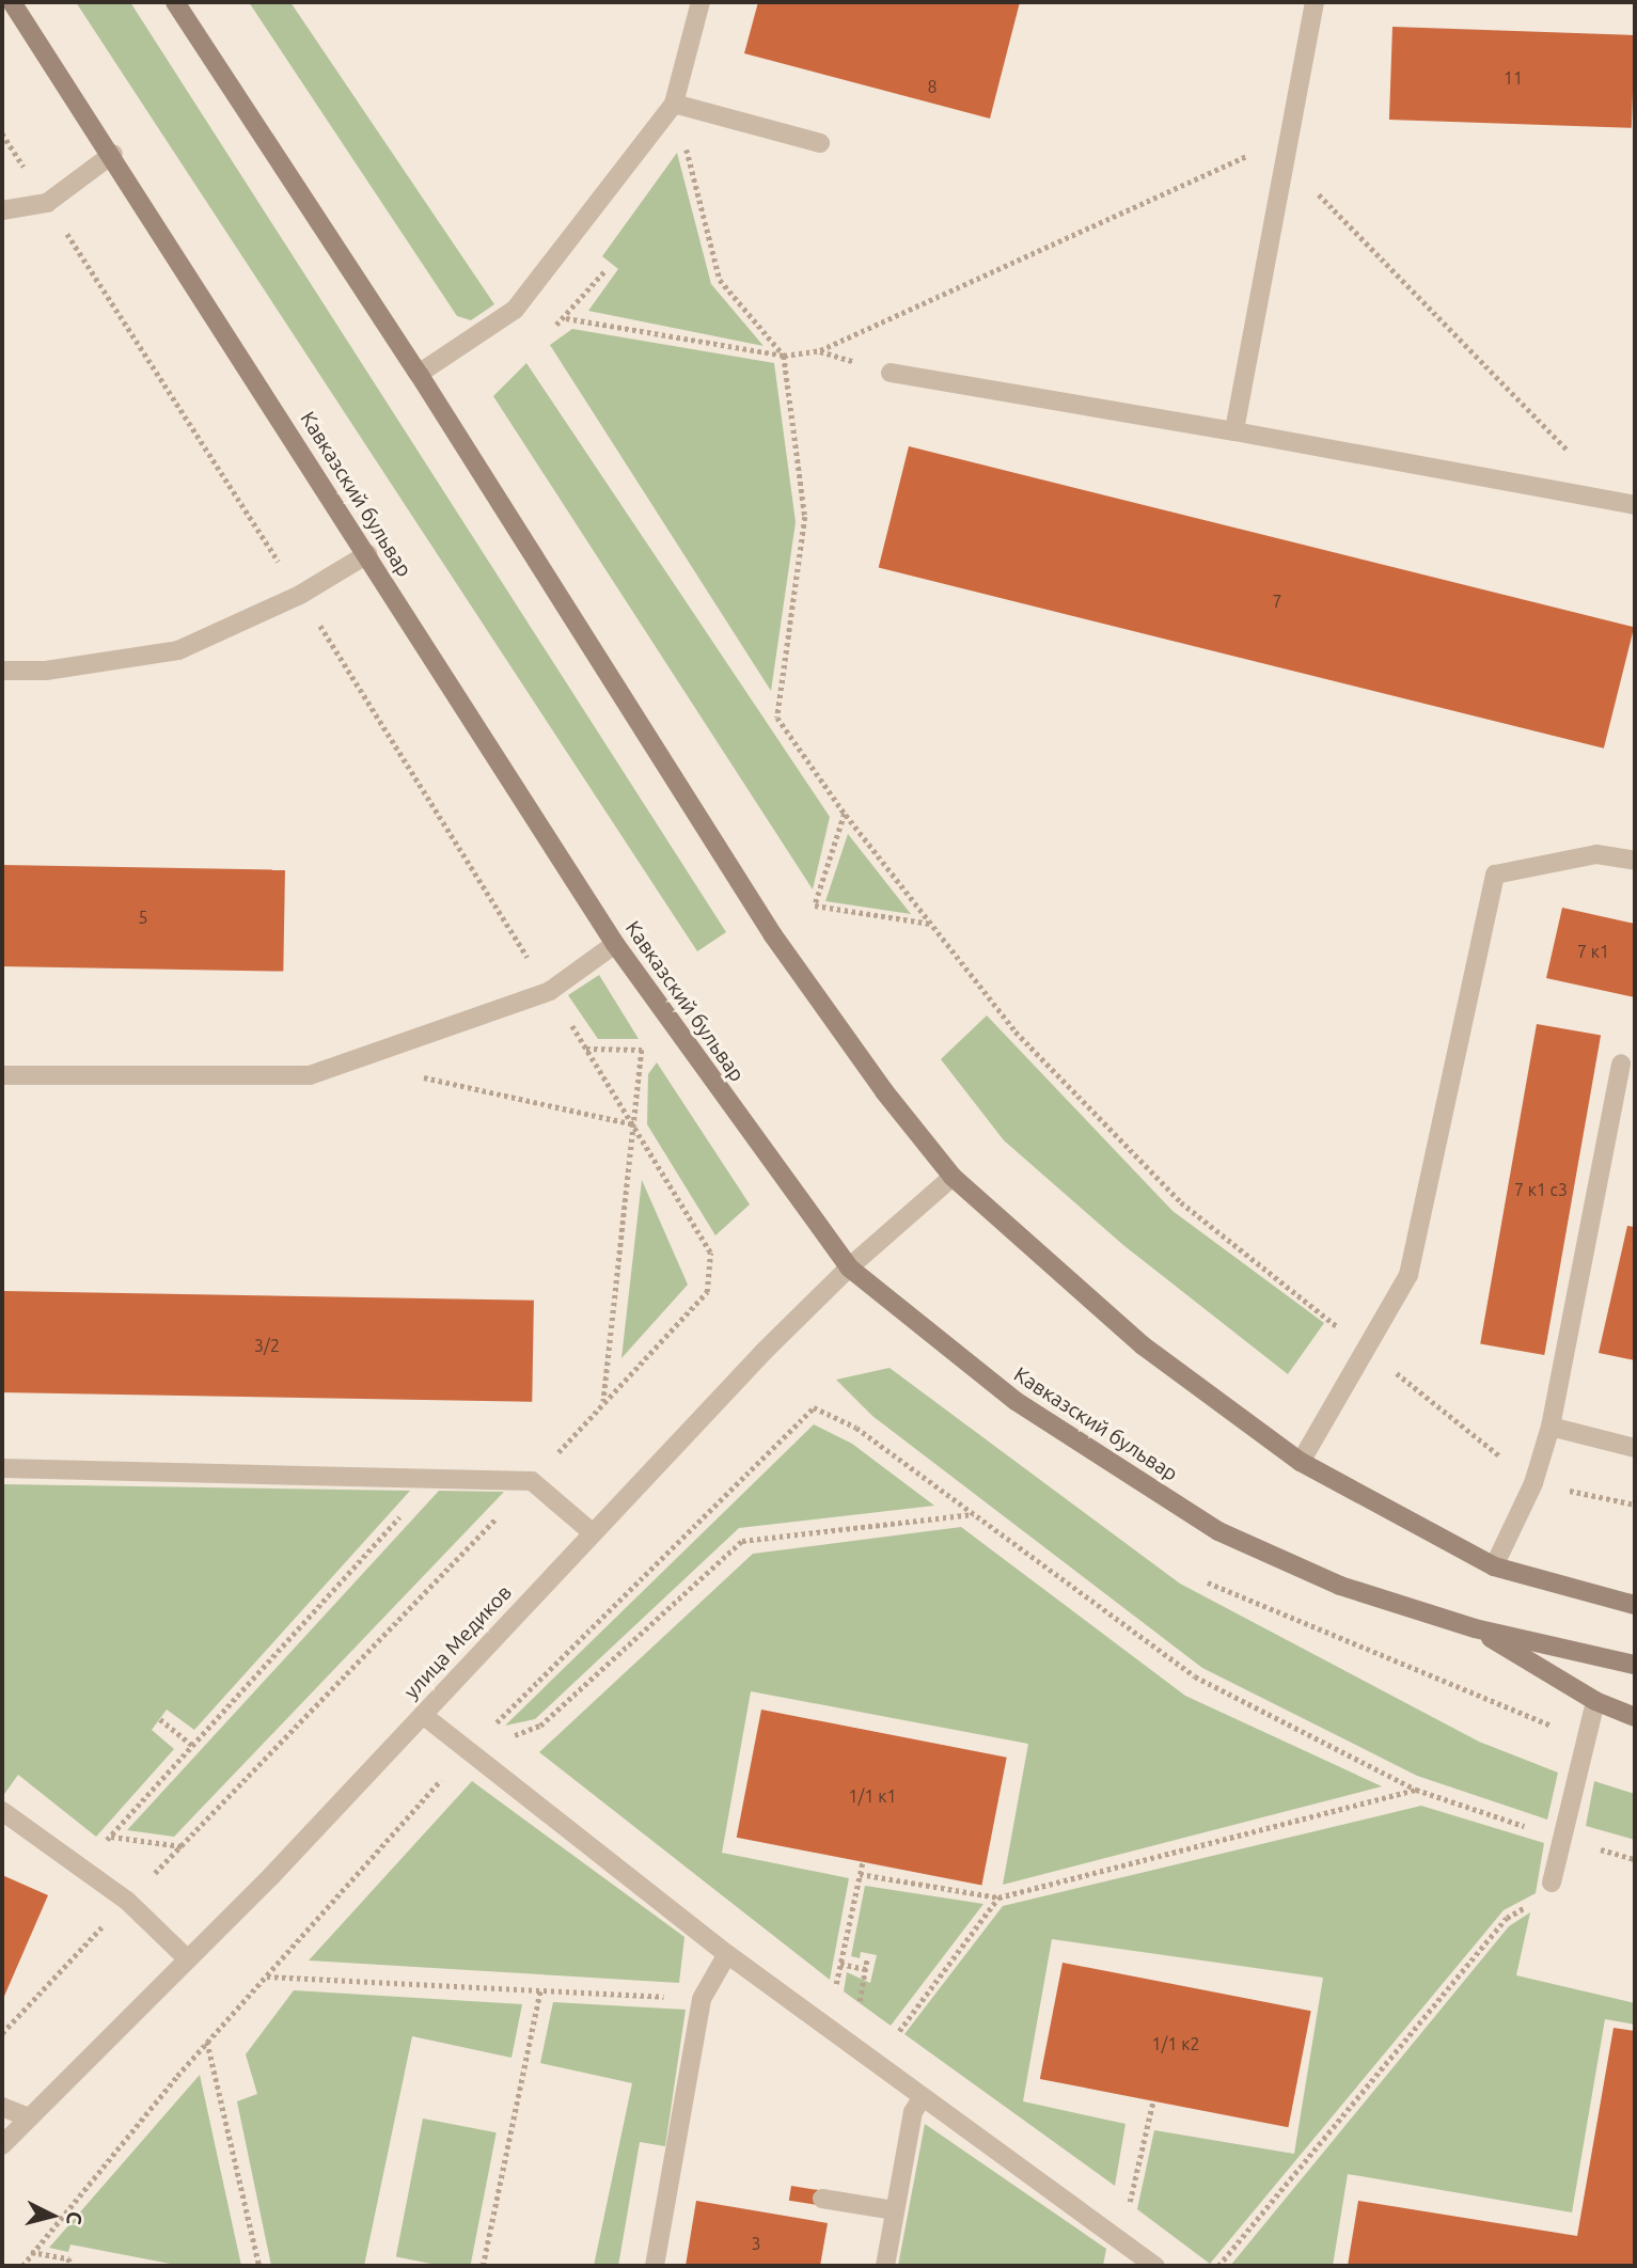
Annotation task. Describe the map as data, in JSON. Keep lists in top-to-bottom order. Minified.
{"streets":{"main road":["Кавказский бульвар"],"street":["улица Медиков"]},"crossings":[["Кавказский бульвар","улица Медиков"]],"house_numbers":["11","8","7","5","7 к1","7 к1 с3","3/2","1/1 к1","1/1 к2","3"],"north":"right"}
